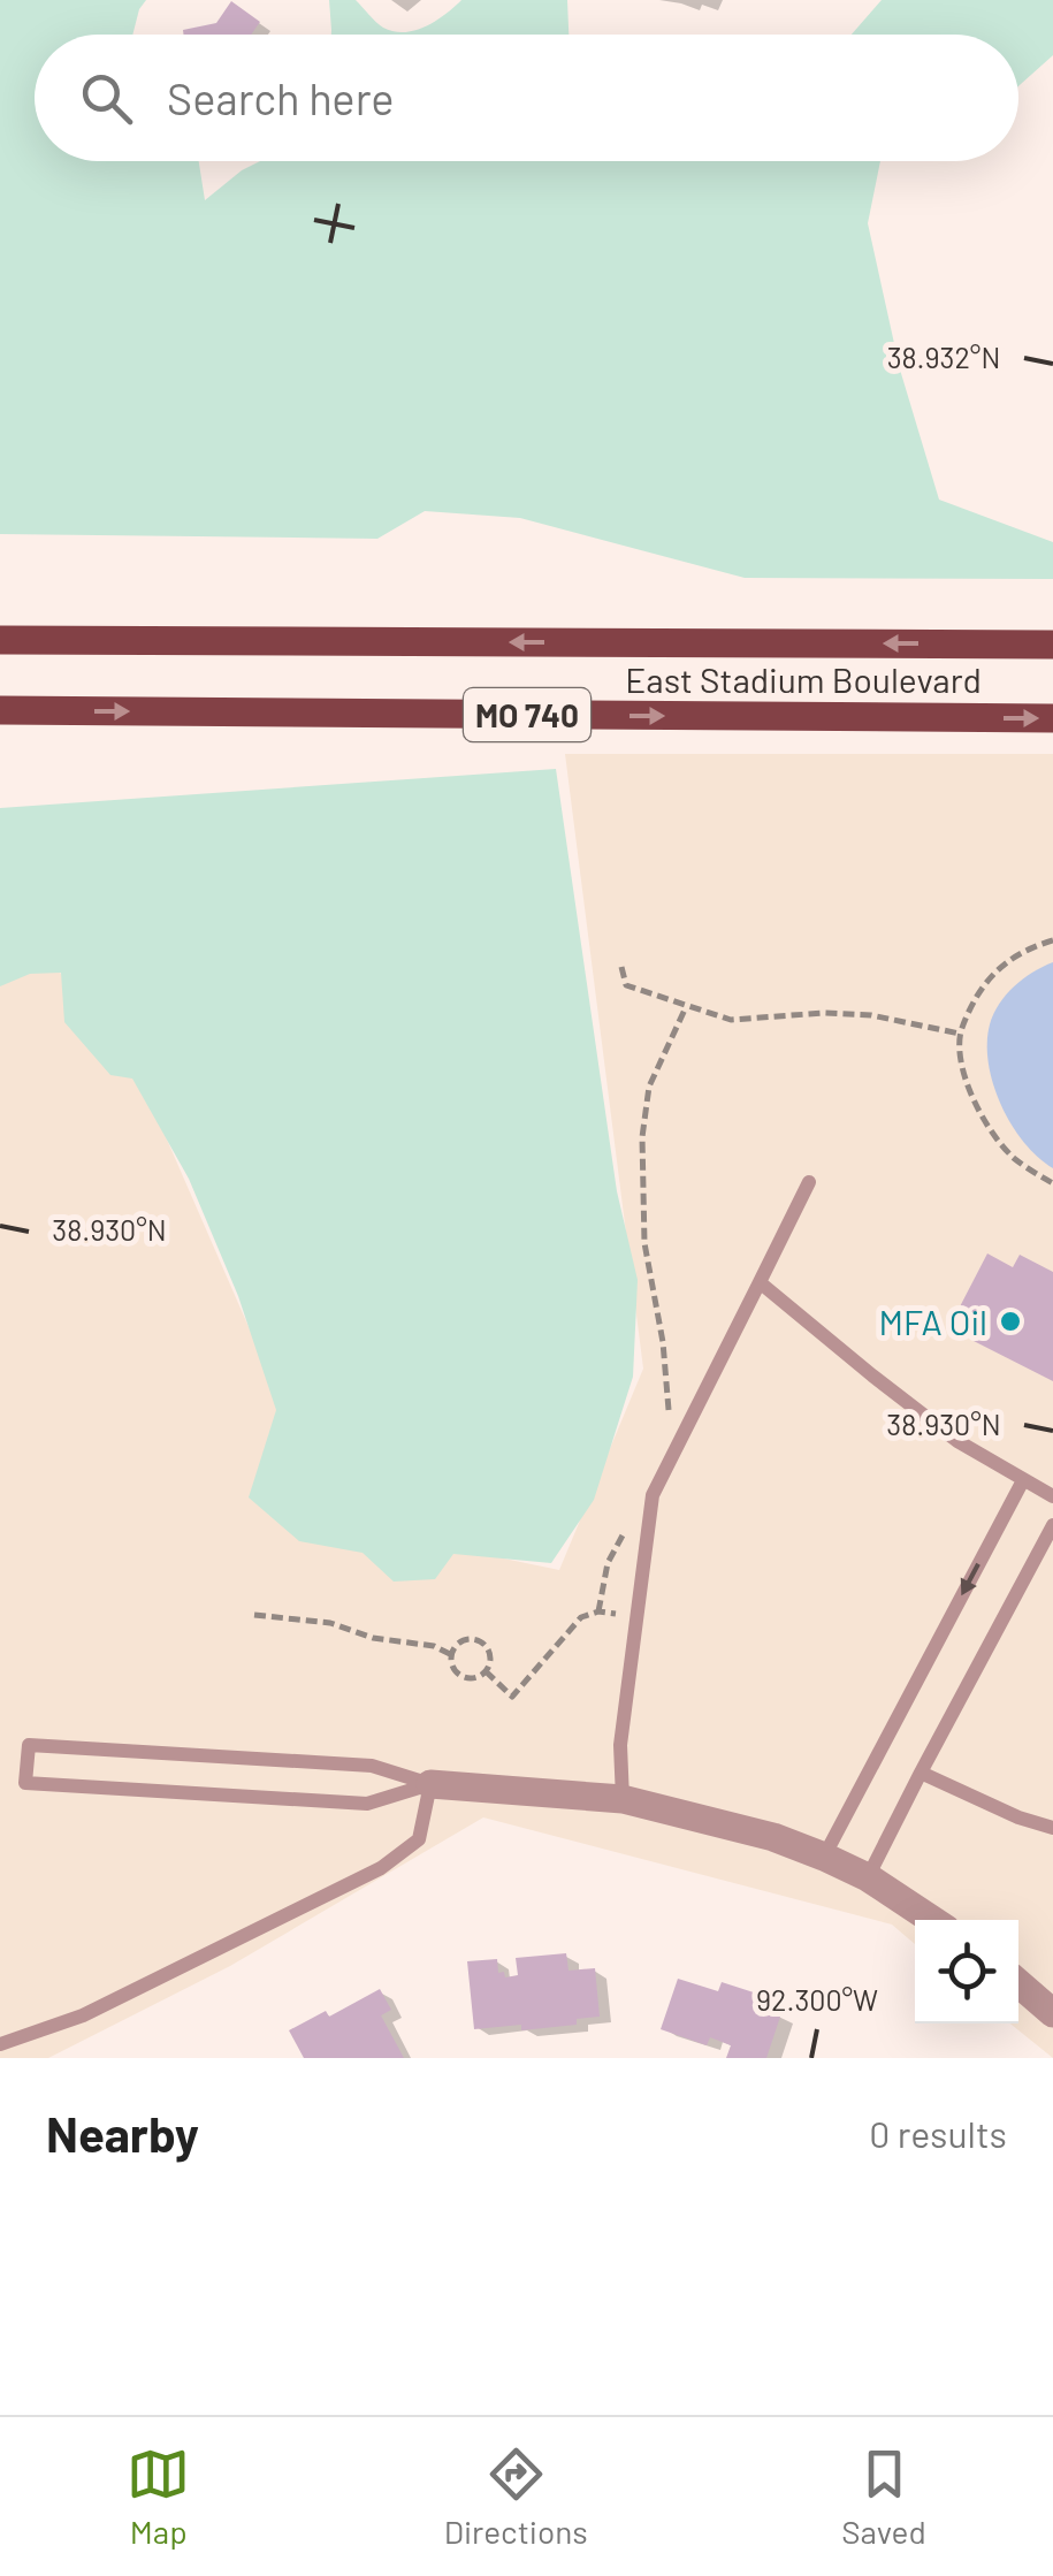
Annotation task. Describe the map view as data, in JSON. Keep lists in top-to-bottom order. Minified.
{"streets":{"main road":["East Stadium Boulevard","MO 740"]},"places":["MFA Oil"],"page":{"search":"Search here","heading":["Nearby","0 results"],"nav":["Map","Directions","Saved"]},"coordinates":["38.932°N","38.930°N","92.300°W"]}
